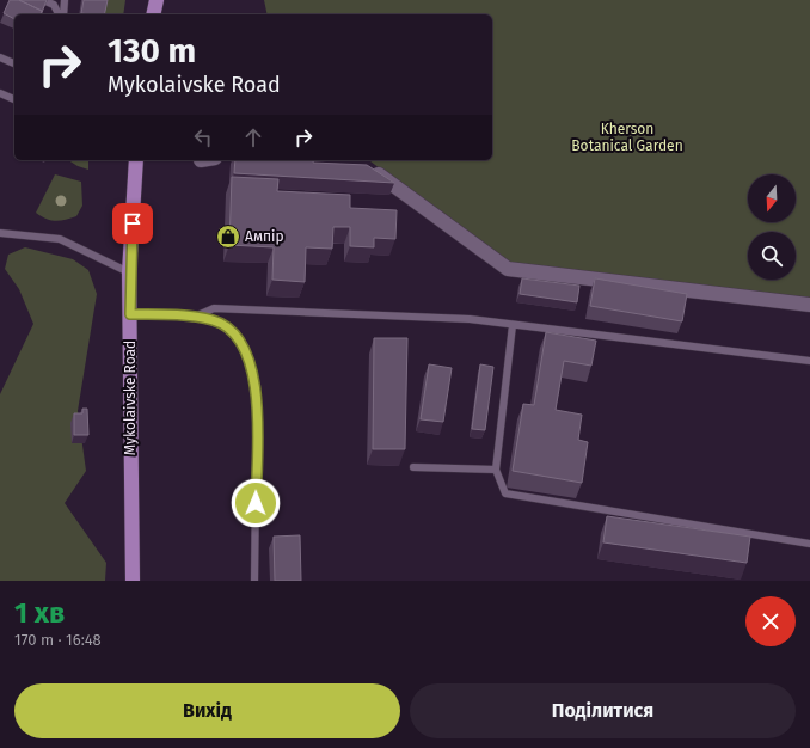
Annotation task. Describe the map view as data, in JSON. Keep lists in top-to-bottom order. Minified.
{"streets":{"main road":["Mykolaivske Road"]},"parks":["Kherson Botanical Garden"],"places":{"shop":["Ампір"]},"north":"bottom","page":{"turn":["130 m","Mykolaivske Road"],"heading":["1 хв","170 m · 16:48"],"buttons":["Вихід","Поділитися"]}}
